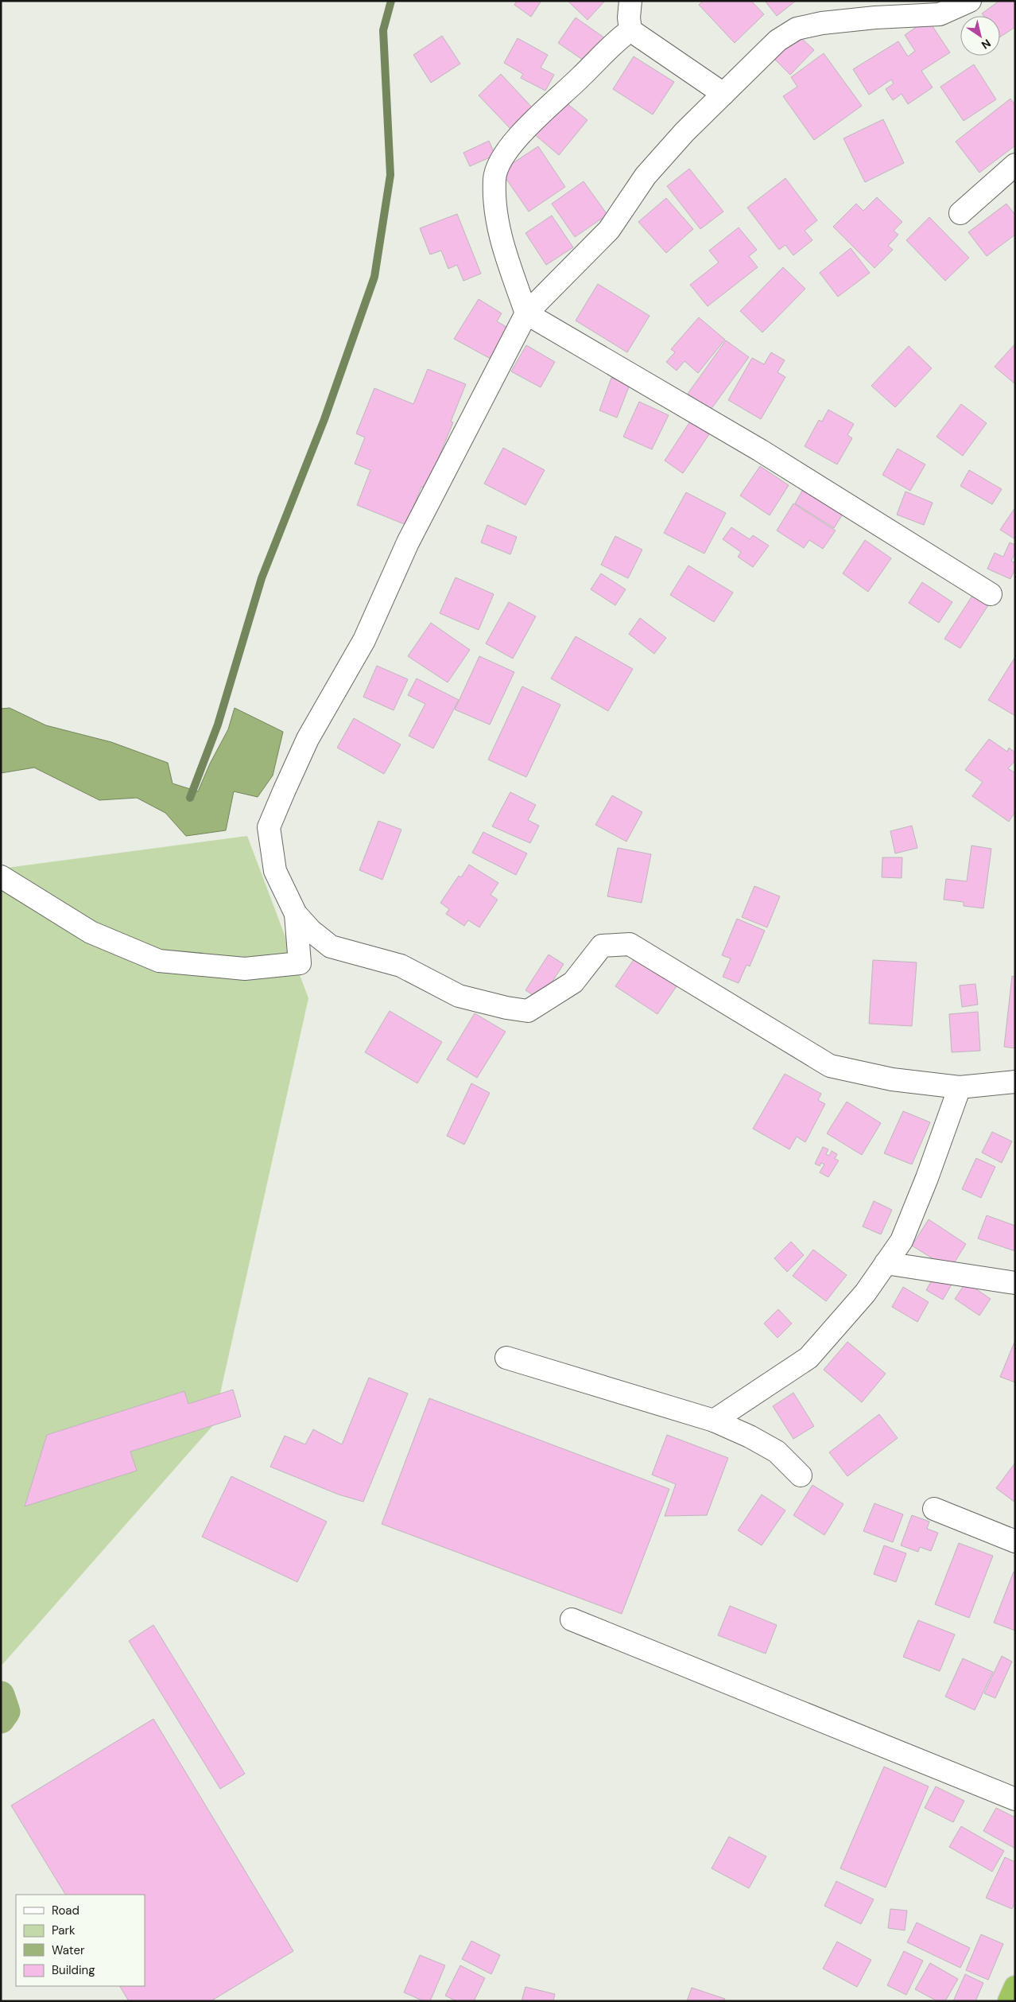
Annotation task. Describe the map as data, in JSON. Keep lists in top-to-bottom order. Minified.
{"legend":["Road","Park","Water","Building"],"north":"bottom right"}
